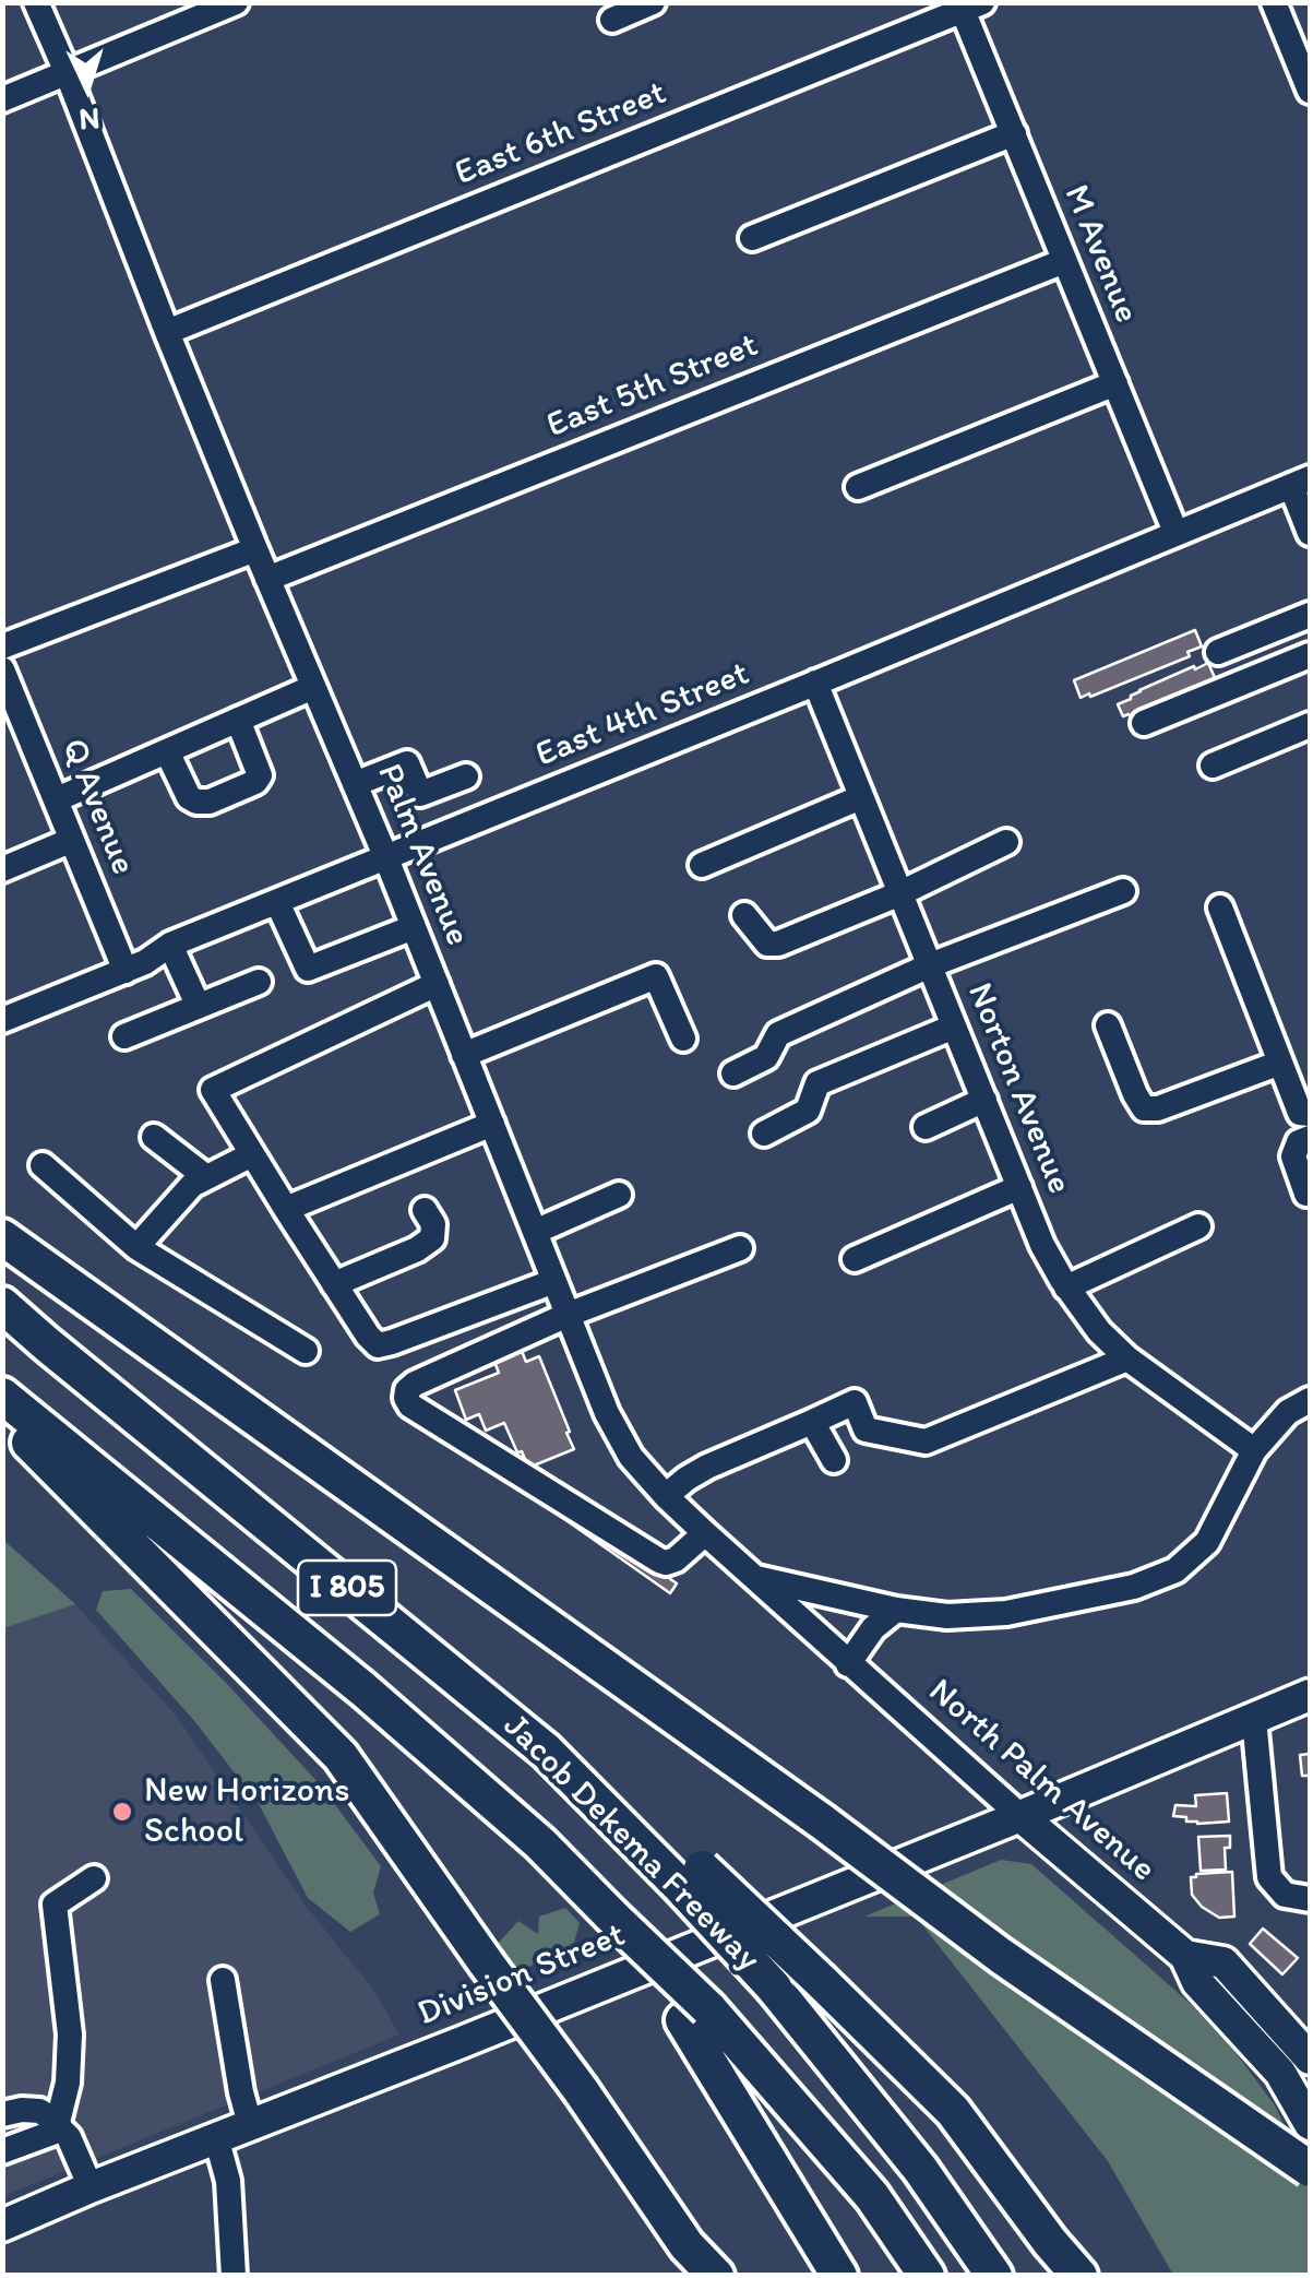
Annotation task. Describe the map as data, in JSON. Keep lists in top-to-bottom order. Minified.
{"streets":{"highway":["I 805","Jacob Dekema Freeway"],"main road":["North Palm Avenue","Division Street"],"street":["East 6th Street","M Avenue","East 5th Street","East 4th Street","Q Avenue","Palm Avenue","Norton Avenue"]},"crossings":[["East 6th Street","M Avenue"],["East 6th Street","Palm Avenue"],["M Avenue","East 5th Street"],["M Avenue","East 4th Street"],["East 5th Street","Palm Avenue"],["East 4th Street","Q Avenue"],["East 4th Street","Palm Avenue"],["East 4th Street","Norton Avenue"],["Palm Avenue","North Palm Avenue"],["North Palm Avenue","Division Street"]],"places":["New Horizons School"],"north":"bottom"}
